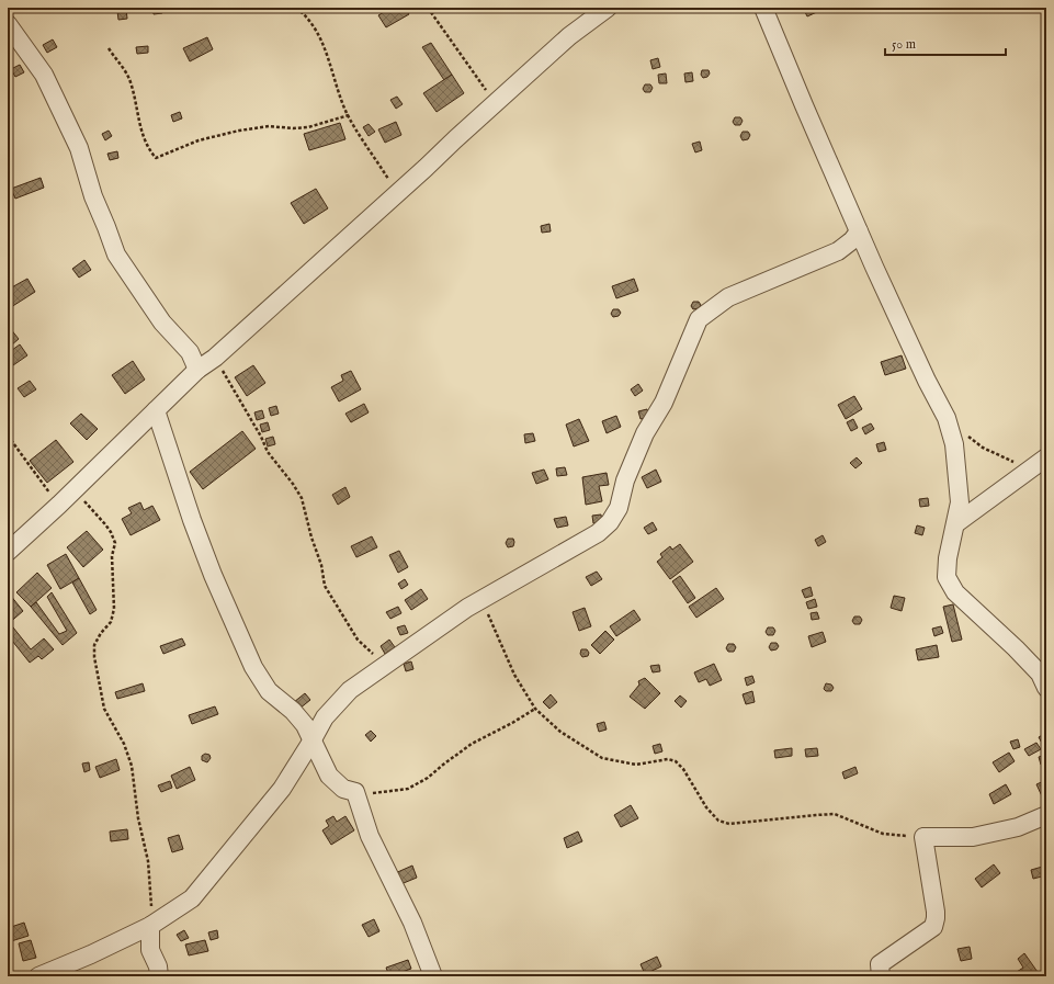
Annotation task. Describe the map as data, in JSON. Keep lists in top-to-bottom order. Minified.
{"scale_bar":"50 m"}
